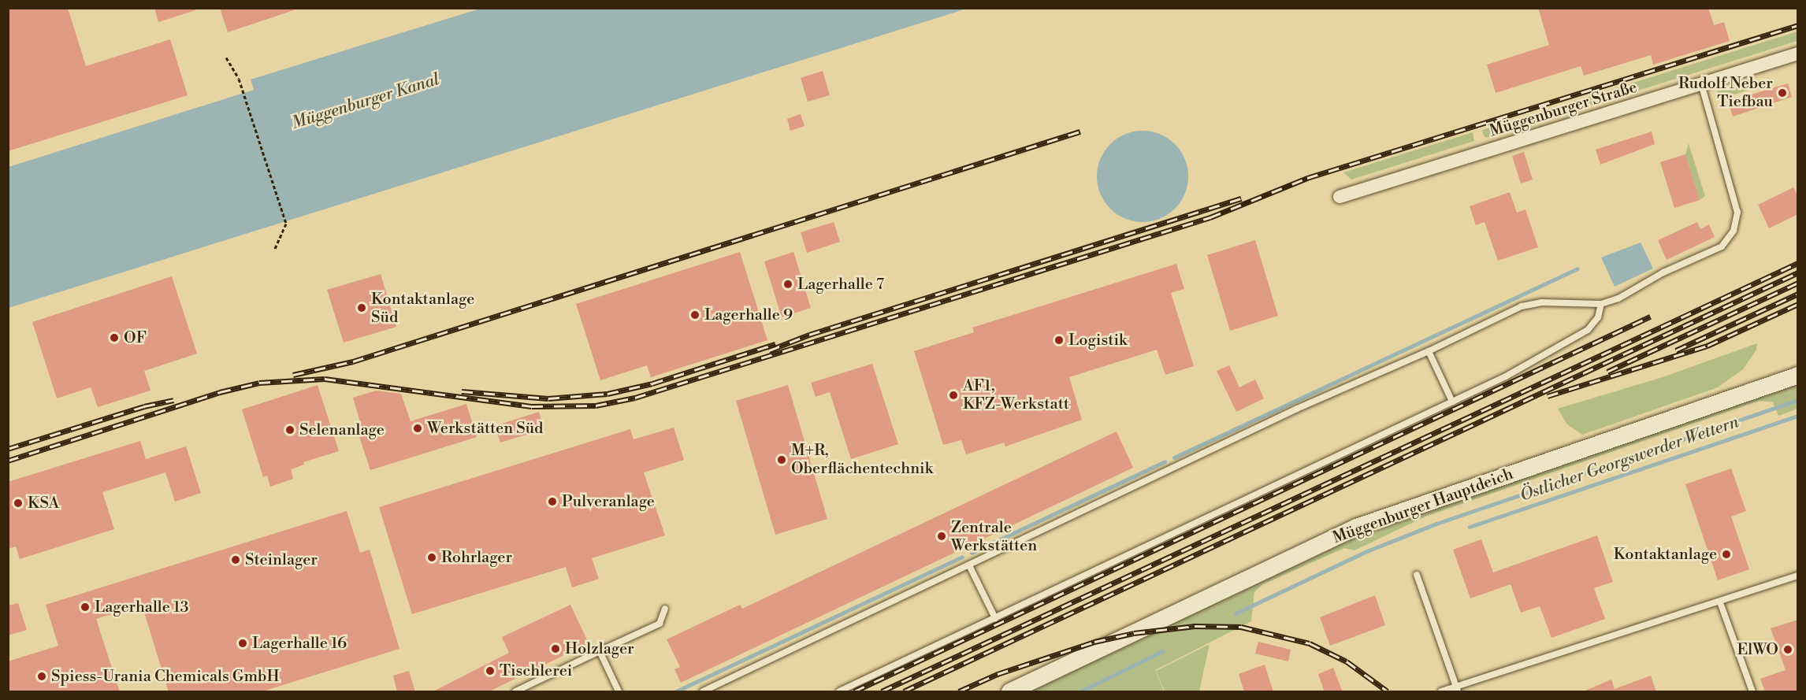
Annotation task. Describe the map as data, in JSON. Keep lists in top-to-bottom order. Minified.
{"streets":{"street":["Müggenburger Straße","Müggenburger Hauptdeich"]},"water":["Müggenburger Kanal","Östlicher Georgswerder Wettern"],"places":["Rudolf Neber Tiefbau","Lagerhalle 7","Kontaktanlage Süd","Lagerhalle 9","OF","Logistik","AF1, KFZ-Werkstatt","Werkstätten Süd","Selenanlage","M+R, Oberflächentechnik","Pulveranlage","KSA","Zentrale Werkstätten","Kontaktanlage","Rohrlager","Steinlager","Lagerhalle 13","Lagerhalle 16","Holzlager","ElWO","Tischlerei","Spiess-Urania Chemicals GmbH"]}
